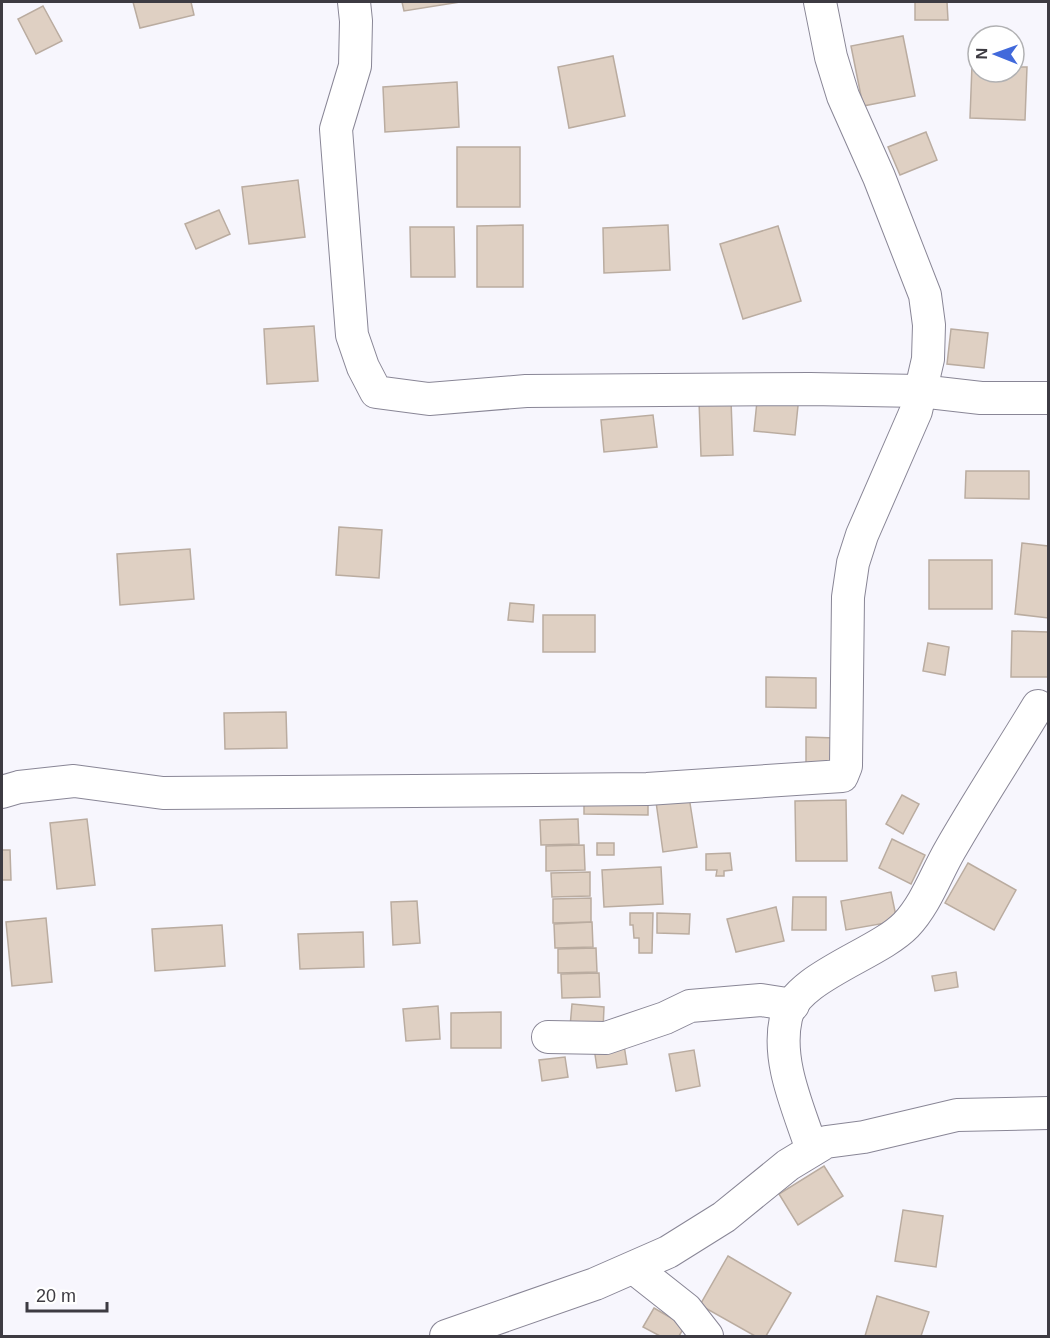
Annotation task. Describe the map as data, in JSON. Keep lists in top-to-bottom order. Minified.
{"scale_bar":"20 m","north":"left"}
